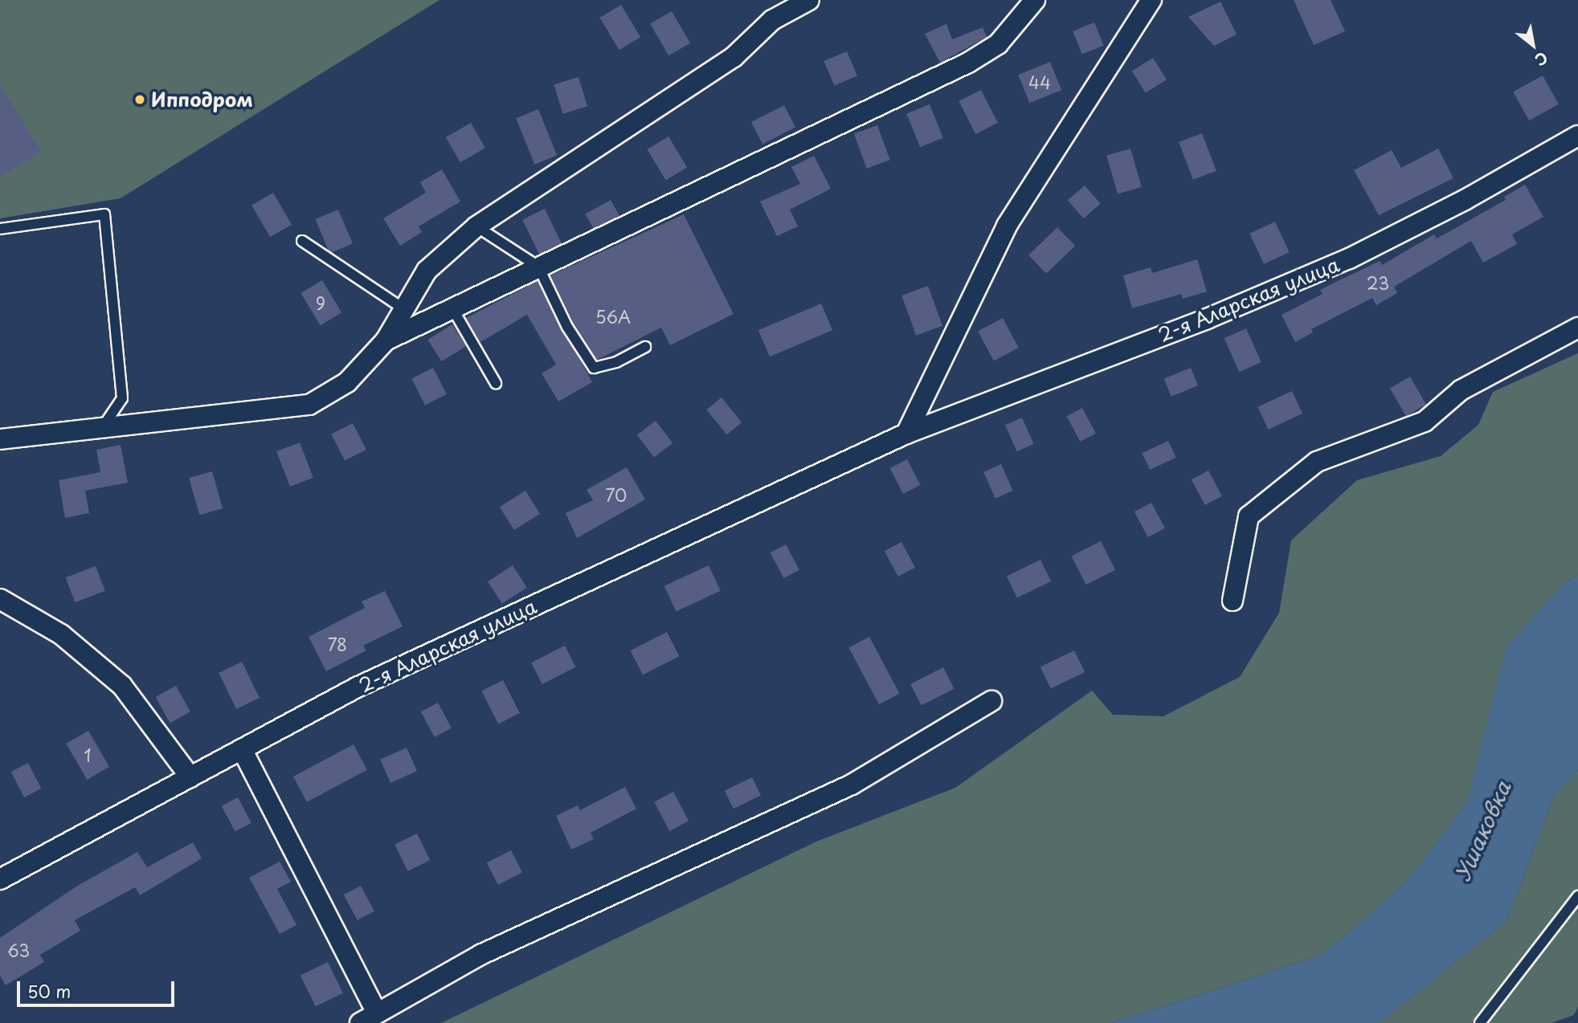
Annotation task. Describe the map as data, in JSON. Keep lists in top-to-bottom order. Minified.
{"streets":{"street":["2-я Аларская улица"]},"water":["Ушаковка"],"places":["Ипподром"],"house_numbers":["44","23","9","56А","70","78","1","63"],"scale_bar":"50 m","north":"bottom right"}
